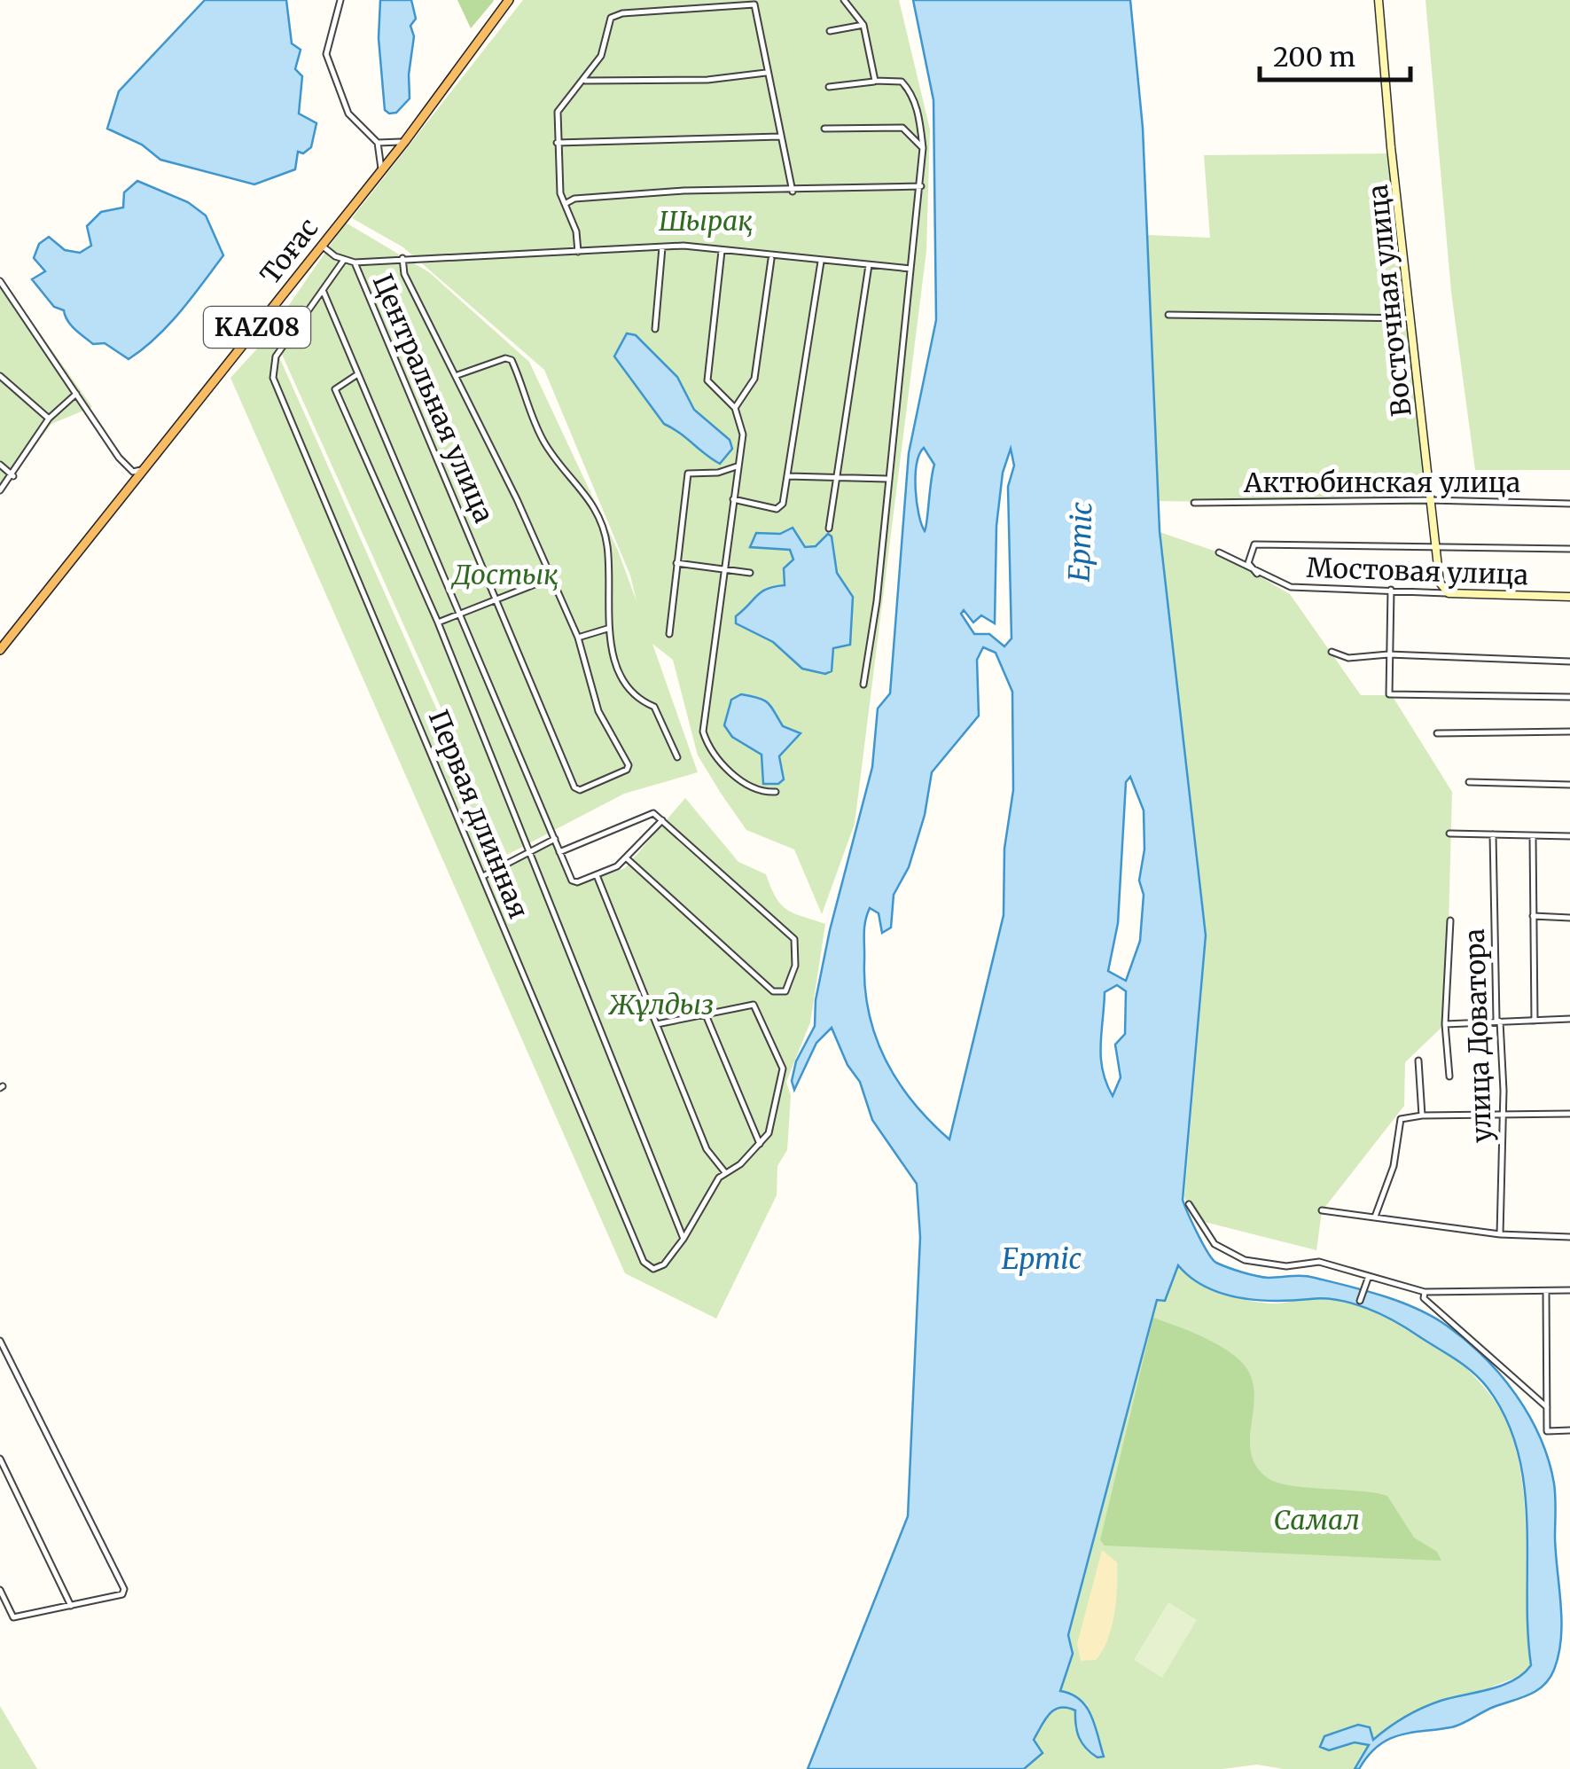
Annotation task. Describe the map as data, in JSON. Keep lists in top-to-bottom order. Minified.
{"streets":{"highway":["Тоғас","KAZ08"],"main road":["Восточная улица","Мостовая улица"],"street":["Центральная улица","Актюбинская улица","Первая длинная","улица Доватора"]},"crossings":[["Восточная улица","Актюбинская улица"],["Восточная улица","Мостовая улица"]],"water":["Ертіс"],"parks":["Шырақ","Достық","Жұлдыз","Самал"],"scale_bar":"200 m"}
